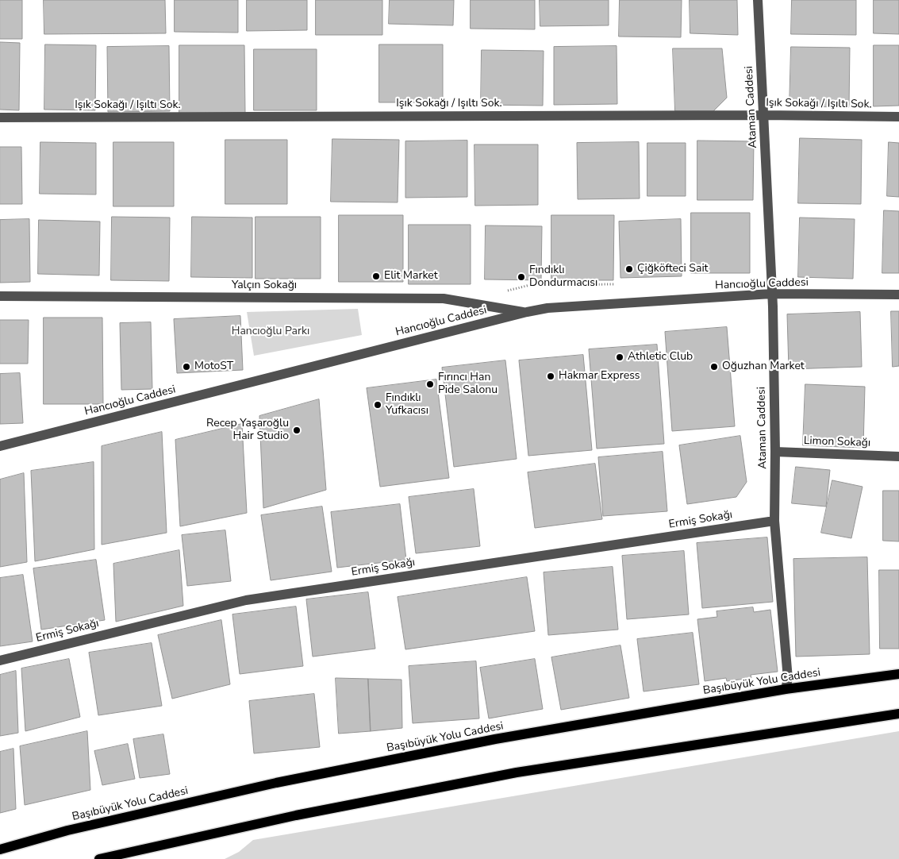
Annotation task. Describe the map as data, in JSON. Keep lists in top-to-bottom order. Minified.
{"streets":{"main road":["Başıbüyük Yolu Caddesi"],"street":["Işık Sokağı / Işıltı Sok.","Ataman Caddesi","Hancıoğlu Caddesi","Yalçın Sokağı","Limon Sokağı","Ermiş Sokağı"]},"crossings":[["Işık Sokağı / Işıltı Sok.","Ataman Caddesi"],["Ataman Caddesi","Hancıoğlu Caddesi"],["Ataman Caddesi","Limon Sokağı"],["Ataman Caddesi","Ermiş Sokağı"],["Ataman Caddesi","Başıbüyük Yolu Caddesi"],["Hancıoğlu Caddesi","Yalçın Sokağı"]],"parks":["Hancıoğlu Parkı"],"places":["Çiğköfteci Sait","Elit Market","Fındıklı Dondurmacısı","Athletic Club","MotoST","Oğuzhan Market","Hakmar Express","Fırıncı Han Pide Salonu","Fındıklı Yufkacısı","Recep Yaşaroğlu Hair Studio"]}
